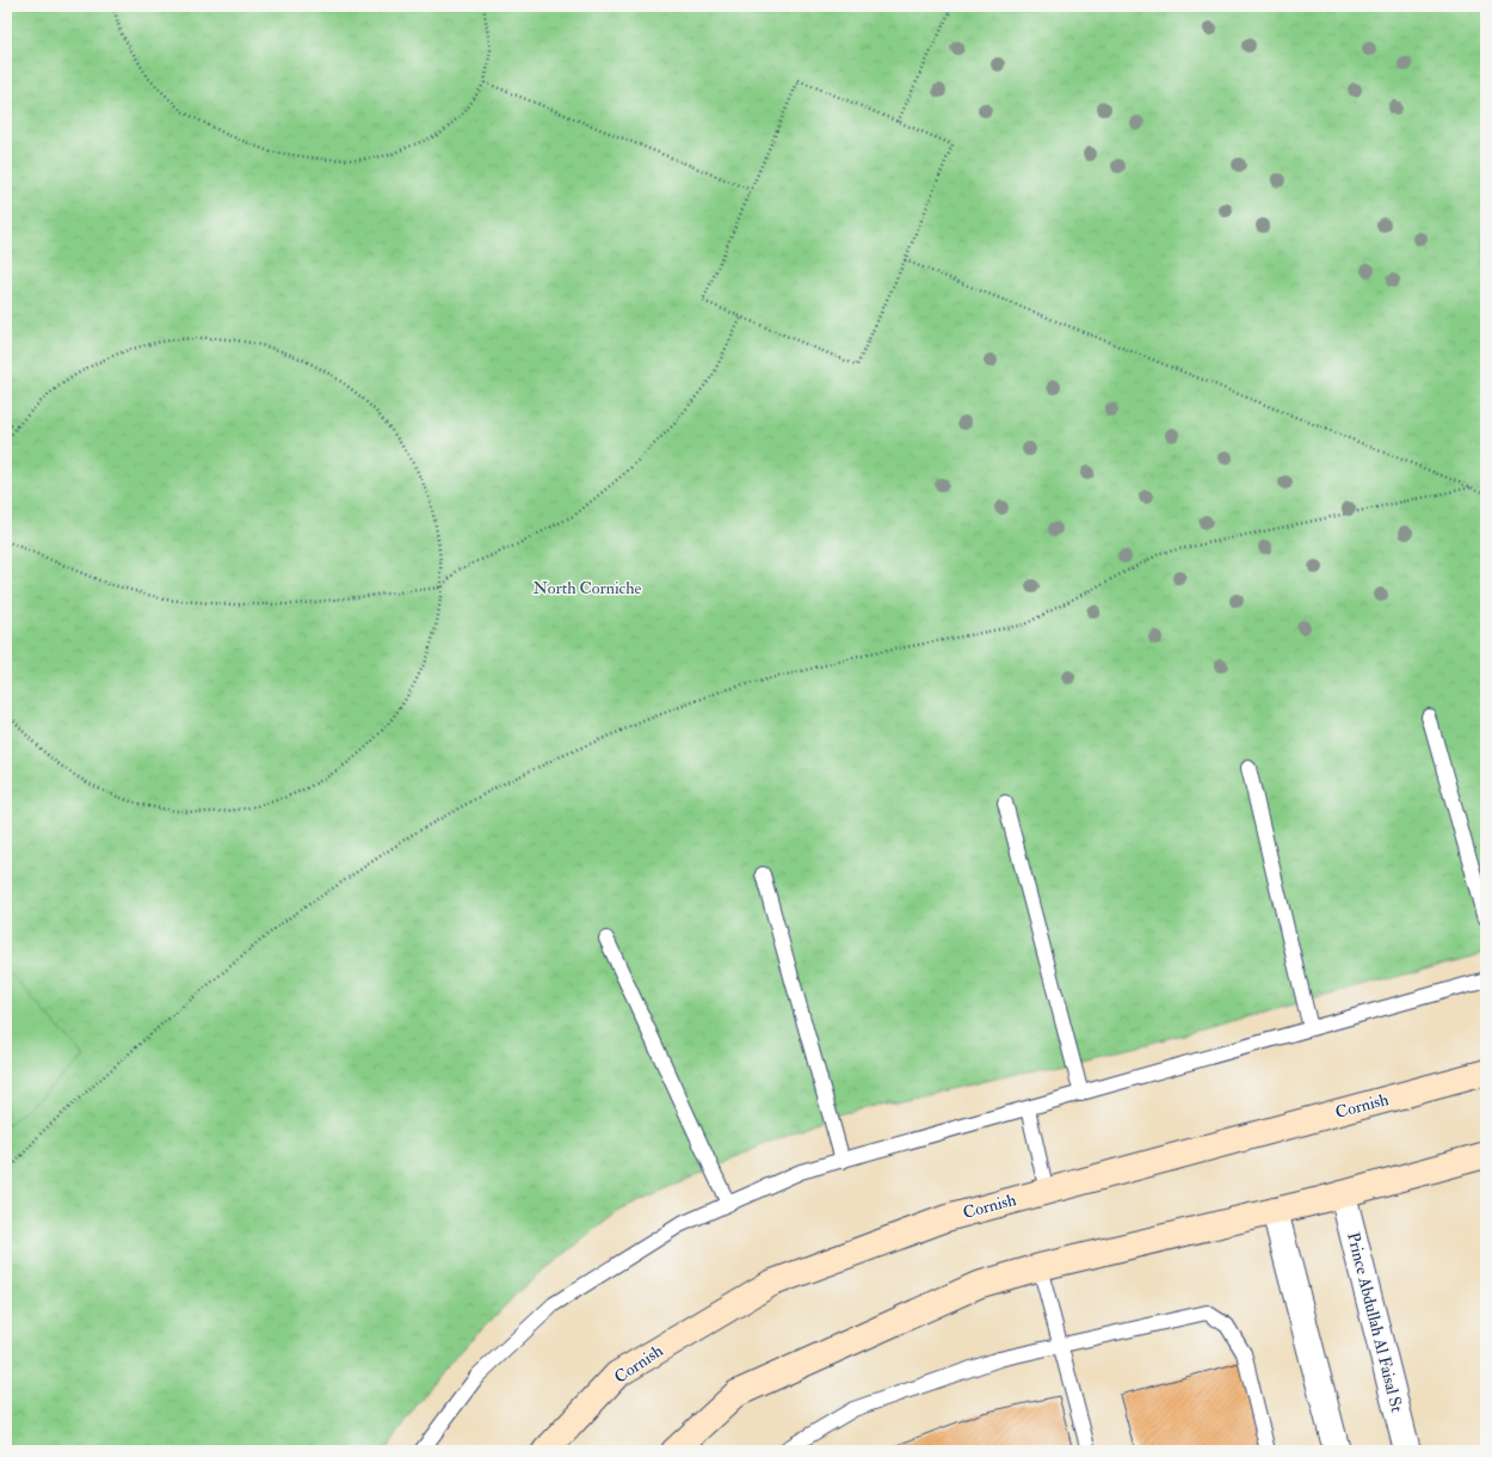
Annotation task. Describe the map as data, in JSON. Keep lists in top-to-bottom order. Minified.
{"streets":{"main road":["Cornish"],"street":["Prince Abdullah Al Faisal St"]},"parks":["North Corniche"]}
